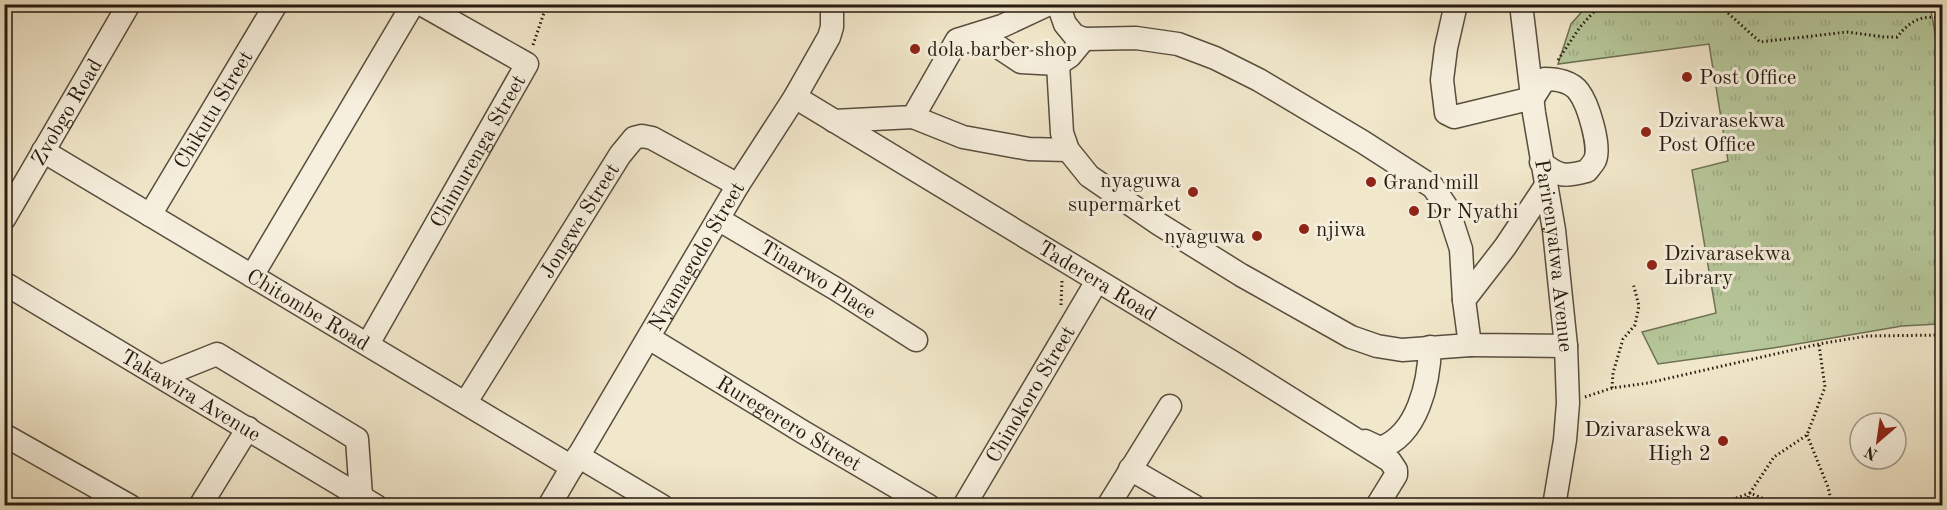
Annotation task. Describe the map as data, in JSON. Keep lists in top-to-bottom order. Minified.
{"streets":{"street":["Chikutu Street","Zvobgo Road","Chimurenga Street","Jongwe Street","Parirenyatwa Avenue","Nyamagodo Street","Tinarwo Place","Taderera Road","Chitombe Road","Chinokoro Street","Takawira Avenue","Ruregerero Street"]},"crossings":[["Chikutu Street","Chitombe Road"],["Zvobgo Road","Chitombe Road"],["Chimurenga Street","Chitombe Road"],["Jongwe Street","Nyamagodo Street"],["Jongwe Street","Chitombe Road"],["Nyamagodo Street","Tinarwo Place"],["Nyamagodo Street","Taderera Road"],["Nyamagodo Street","Chitombe Road"],["Nyamagodo Street","Ruregerero Street"],["Taderera Road","Chinokoro Street"]],"places":["dola barber shop","Post Office","Dzivarasekwa Post Office","Grand mill","nyaguwa supermarket","Dr Nyathi","njiwa","nyaguwa","Dzivarasekwa Library","Dzivarasekwa High 2"],"north":"bottom left"}
